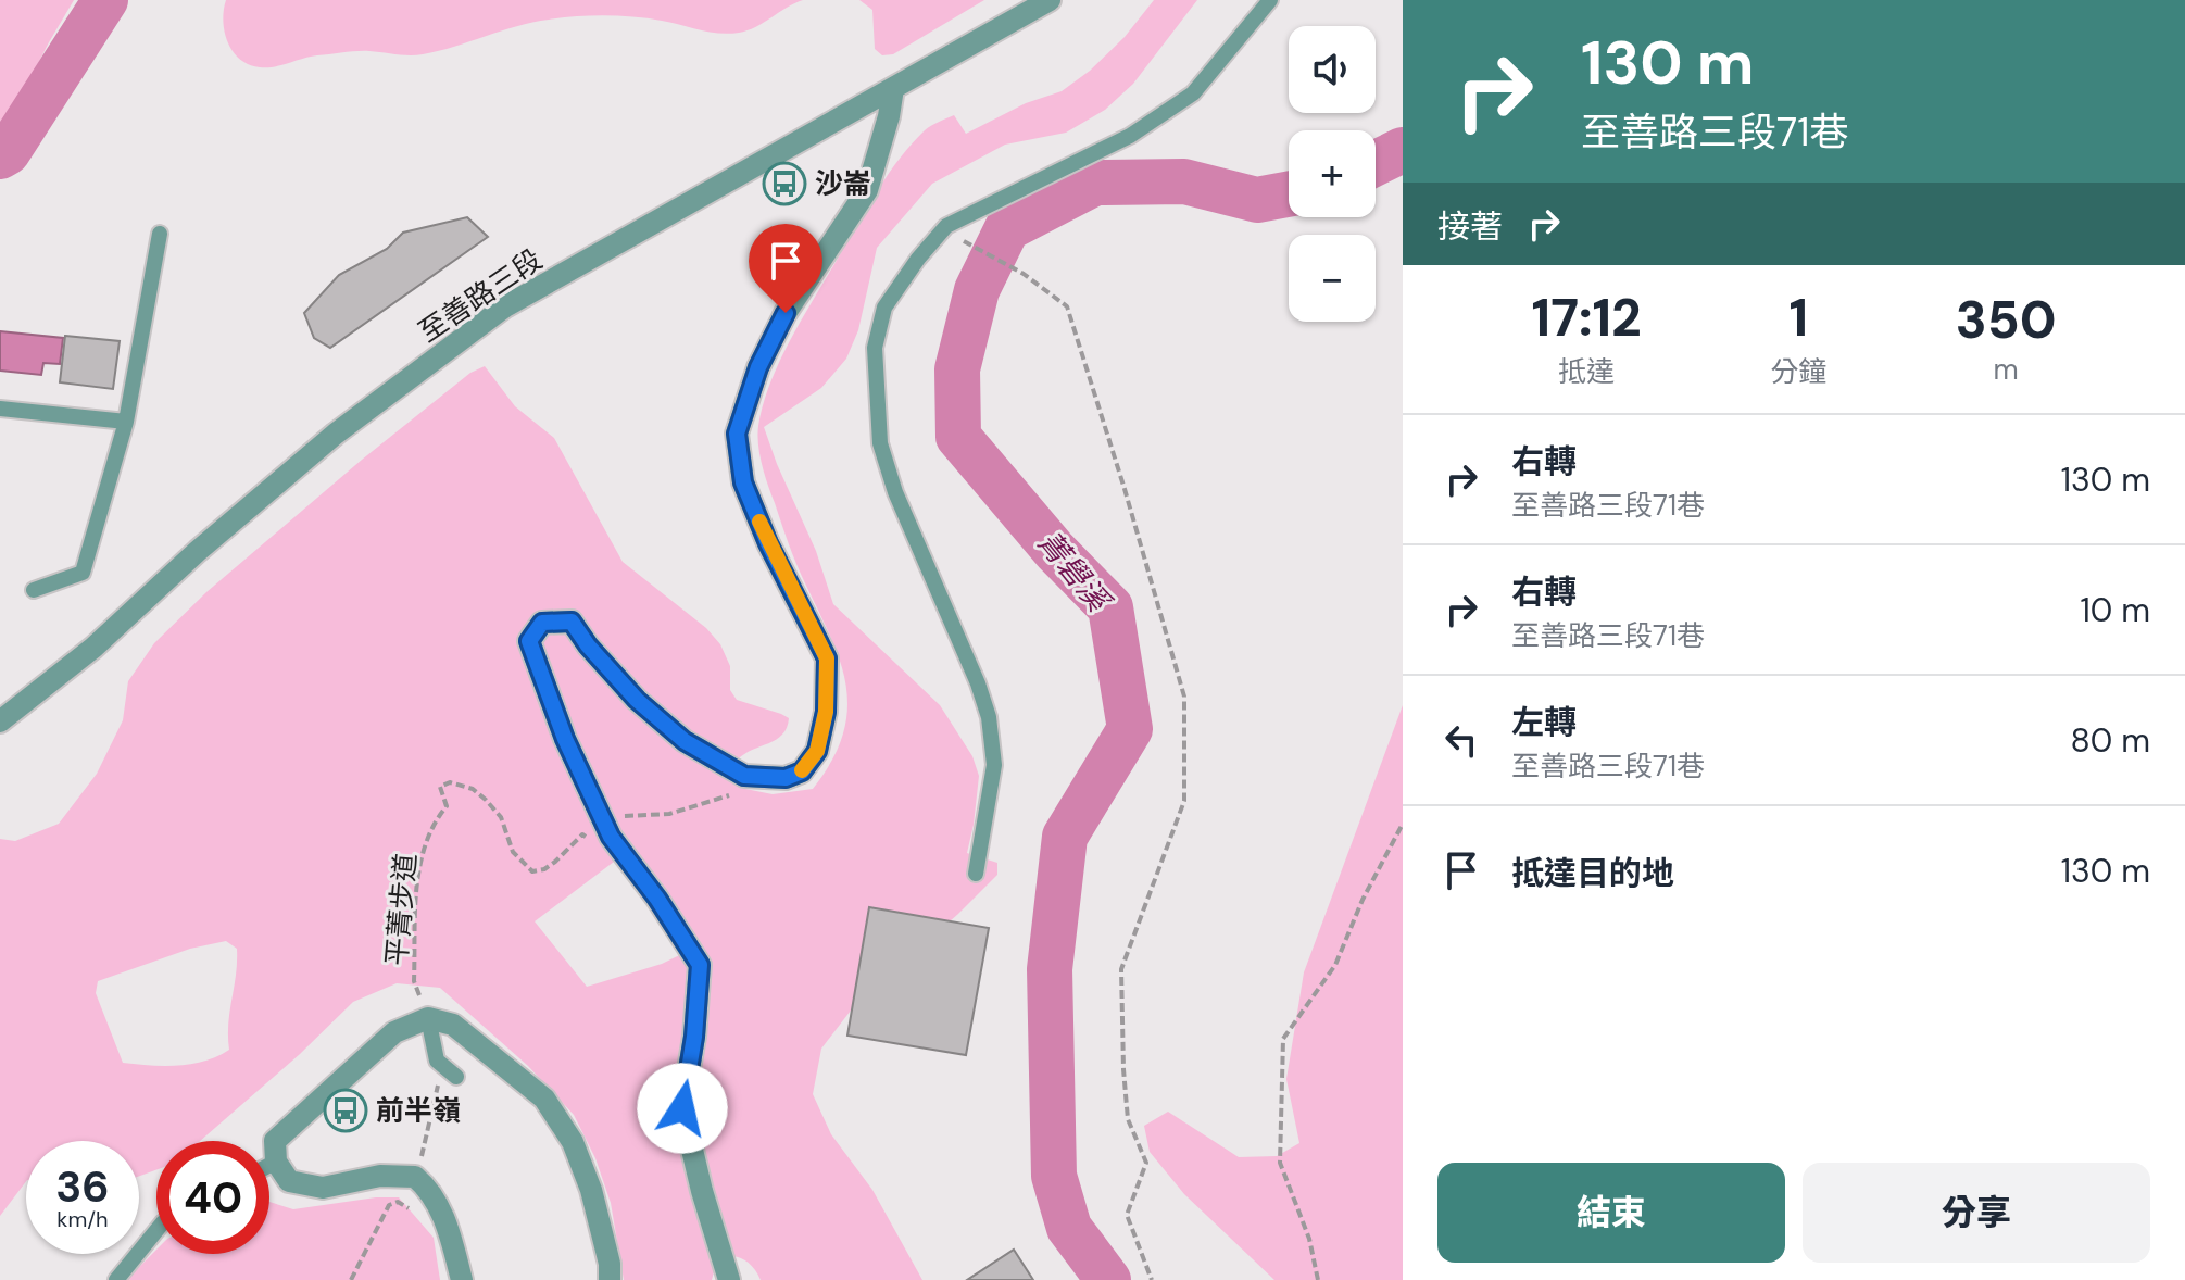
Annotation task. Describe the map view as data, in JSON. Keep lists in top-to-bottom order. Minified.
{"streets":{"street":["至善路三段"],"path":["平菁步道"]},"water":["菁礐溪"],"places":{"bus stop":["沙崙","前半嶺"]},"page":{"turn":["130 m","至善路三段71巷"],"map_buttons":["+","−"],"then":"接著","eta":["17:12","抵達","1","分鐘","350","m"],"list":[{"name":"右轉","note":"至善路三段71巷","value":"130 m"},{"name":"右轉","note":"至善路三段71巷","value":"10 m"},{"name":"左轉","note":"至善路三段71巷","value":"80 m"},{"name":"抵達目的地","value":"130 m"}],"speed":"36 km/h","limit":"40","buttons":["結束","分享"]}}
